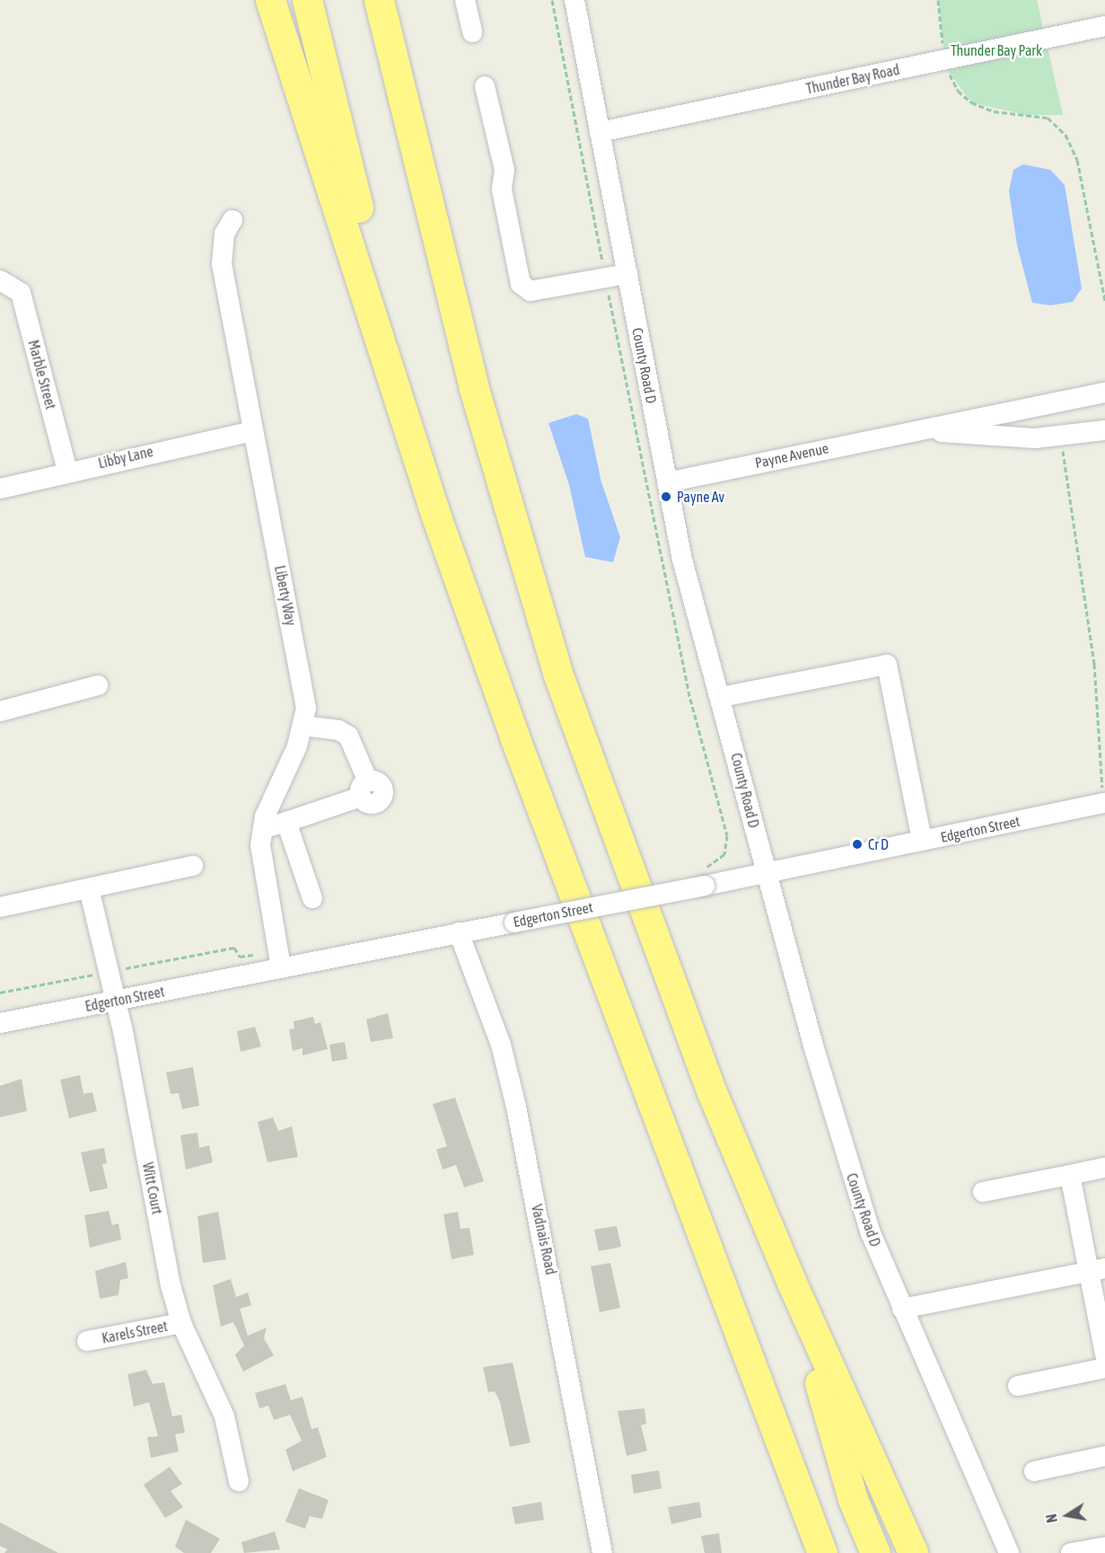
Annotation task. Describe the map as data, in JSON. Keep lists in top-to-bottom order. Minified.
{"streets":{"street":["Thunder Bay Road","County Road D","Marble Street","Payne Avenue","Libby Lane","Liberty Way","Edgerton Street","Witt Court","Vadnais Road","Karels Street"]},"crossings":[["Thunder Bay Road","County Road D"],["County Road D","Payne Avenue"],["County Road D","Edgerton Street"],["Marble Street","Libby Lane"],["Libby Lane","Liberty Way"],["Liberty Way","Edgerton Street"],["Edgerton Street","Witt Court"],["Edgerton Street","Vadnais Road"],["Witt Court","Karels Street"]],"parks":["Thunder Bay Park"],"places":["Payne Av","Cr D"],"north":"left"}
